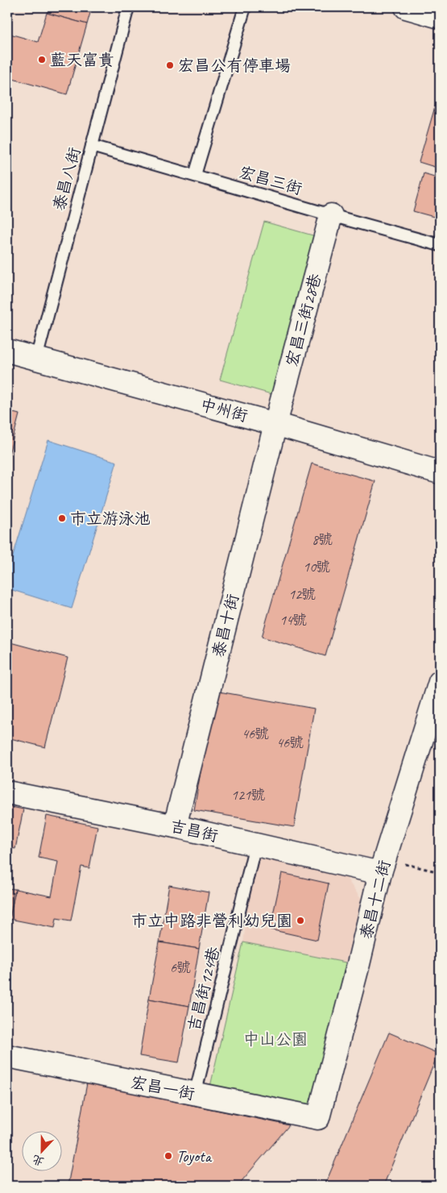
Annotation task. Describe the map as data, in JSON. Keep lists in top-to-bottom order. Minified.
{"streets":{"street":["宏昌三街28巷","中州街","泰昌十街","吉昌街","泰昌十二街","宏昌一街"],"lane":["泰昌八街","宏昌三街","吉昌街124巷"]},"crossings":[["泰昌八街","宏昌三街"],["泰昌八街","中州街"],["宏昌三街","宏昌三街28巷"],["宏昌三街28巷","中州街"],["宏昌三街28巷","泰昌十街"],["中州街","泰昌十街"],["泰昌十街","吉昌街"],["吉昌街","泰昌十二街"],["吉昌街","吉昌街124巷"],["泰昌十二街","宏昌一街"],["吉昌街124巷","宏昌一街"]],"parks":["中山公園"],"places":["藍天富貴","宏昌公有停車場","市立游泳池","市立中路非營利幼兒園","Toyota"],"house_numbers":["8號","10號","12號","14號","46號","46號","121號","6號"],"north":"bottom"}
